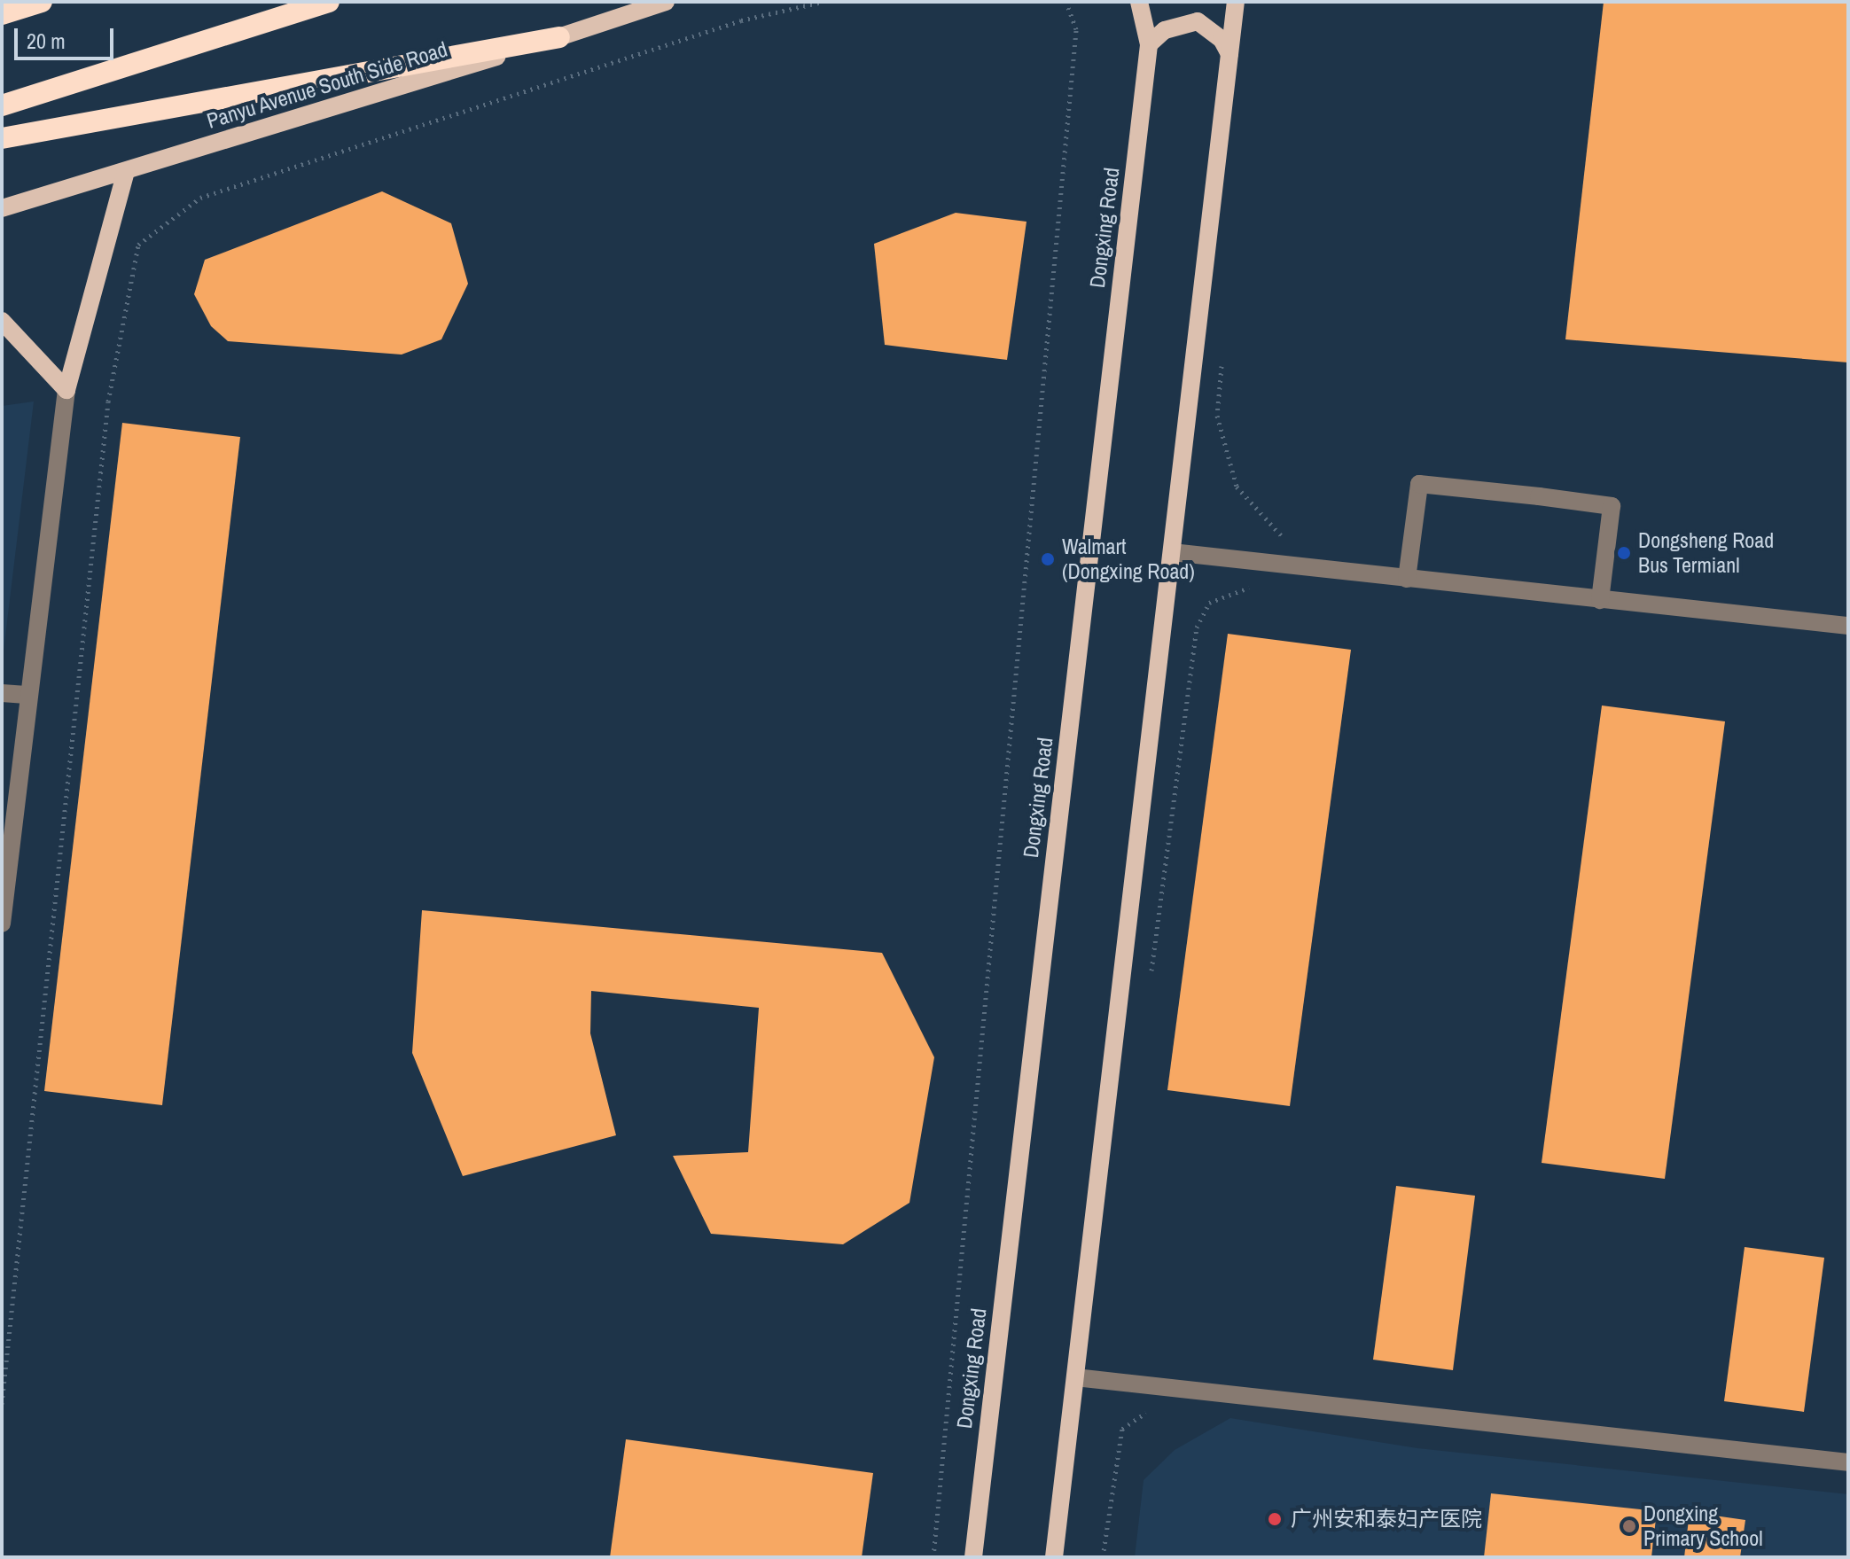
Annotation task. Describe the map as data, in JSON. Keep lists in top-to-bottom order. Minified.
{"streets":{"main road":["Panyu Avenue South Side Road","Dongxing Road"]},"places":["Dongsheng Road Bus Termianl","Walmart (Dongxing Road)","广州安和泰妇产医院","Dongxing Primary School"],"scale_bar":"20 m"}
